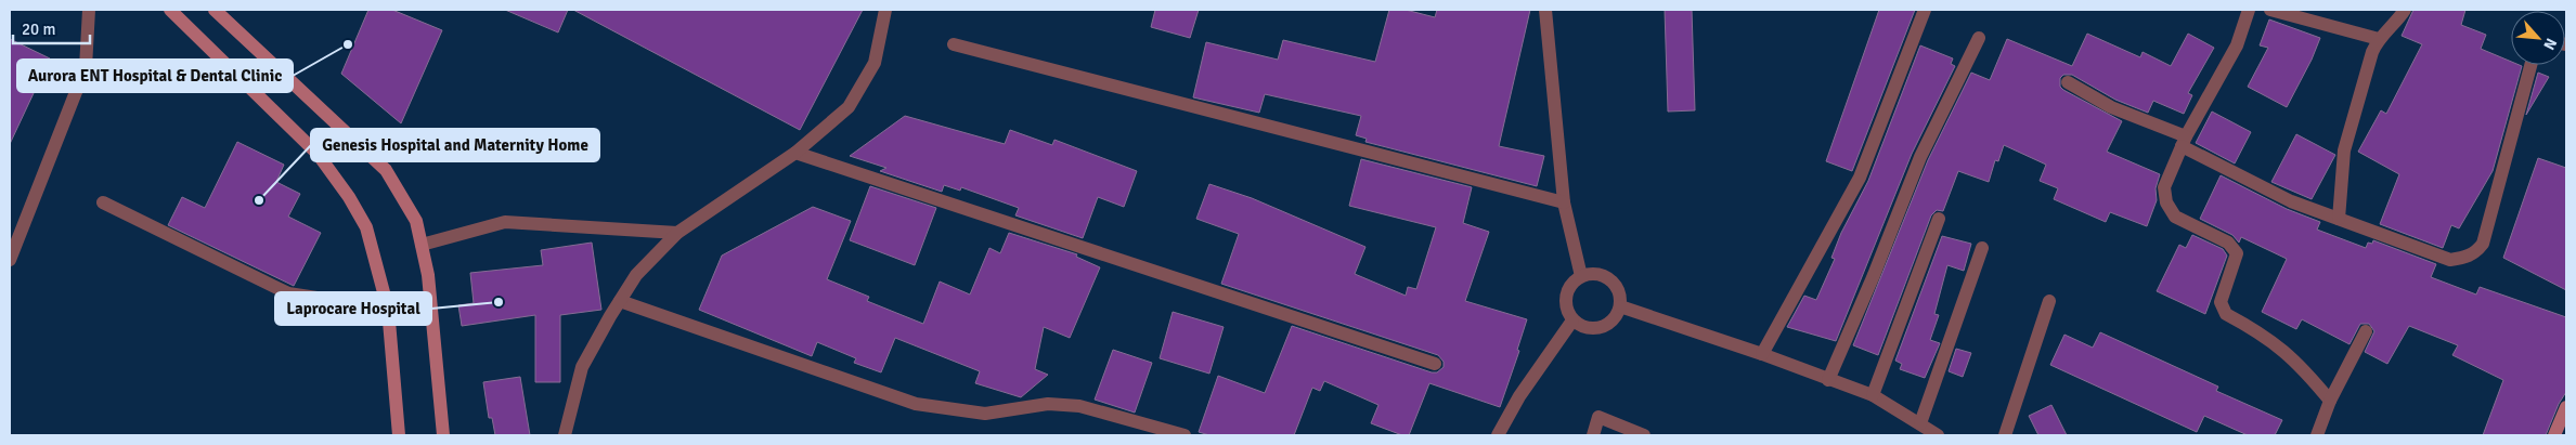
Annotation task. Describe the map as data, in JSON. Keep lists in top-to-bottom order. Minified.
{"places":["Aurora ENT Hospital & Dental Clinic","Genesis Hospital and Maternity Home","Laprocare Hospital"],"scale_bar":"20 m","north":"bottom right"}
